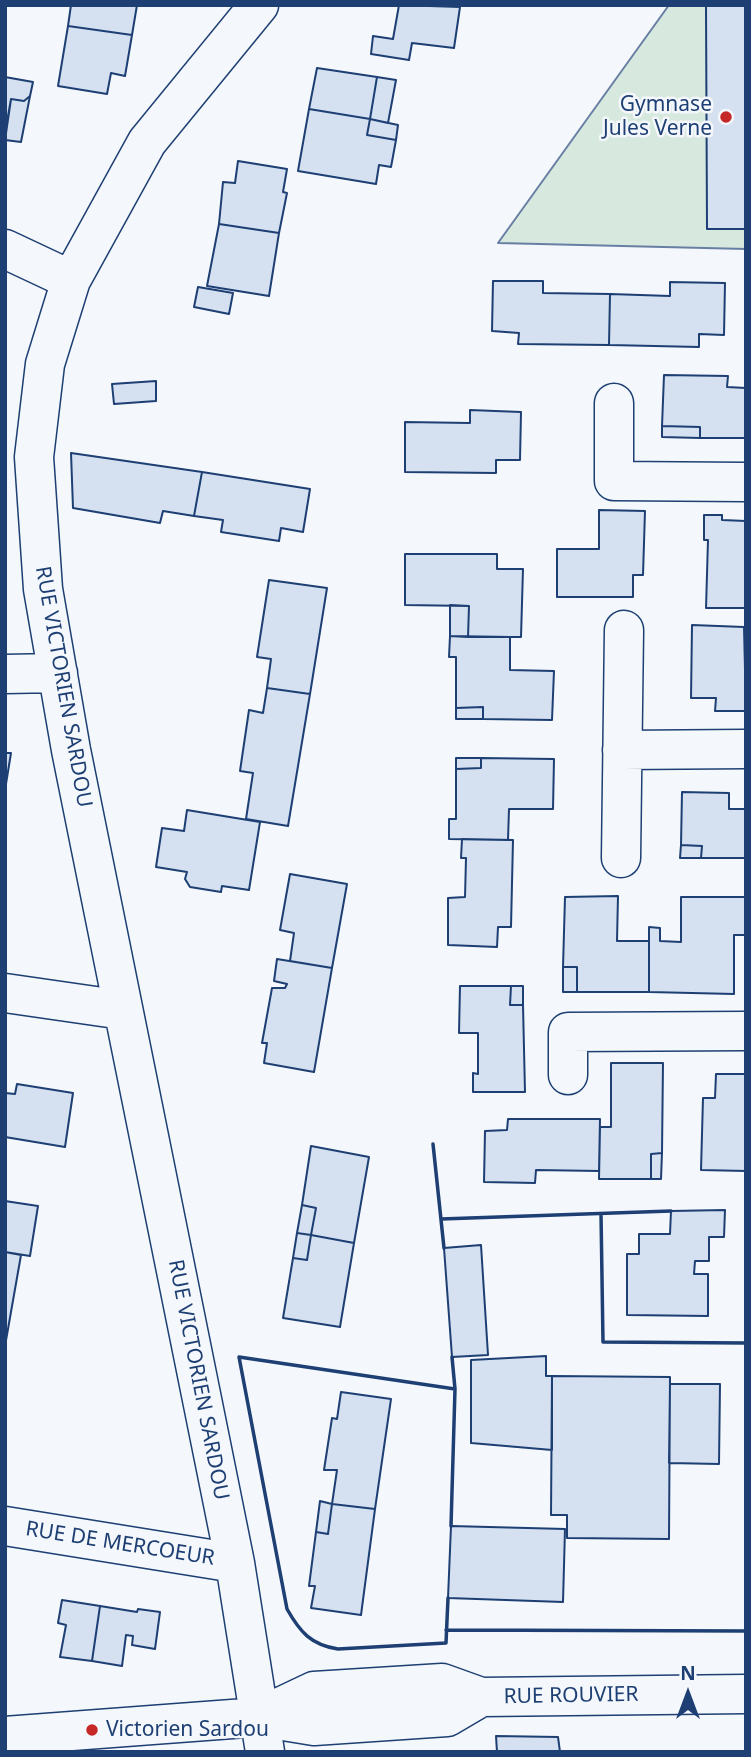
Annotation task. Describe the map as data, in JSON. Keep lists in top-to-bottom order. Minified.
{"streets":{"street":["RUE VICTORIEN SARDOU","RUE DE MERCOEUR","RUE ROUVIER"]},"crossings":[["RUE VICTORIEN SARDOU","RUE DE MERCOEUR"],["RUE VICTORIEN SARDOU","RUE ROUVIER"]],"places":["Gymnase Jules Verne","Victorien Sardou"],"north":"top"}
